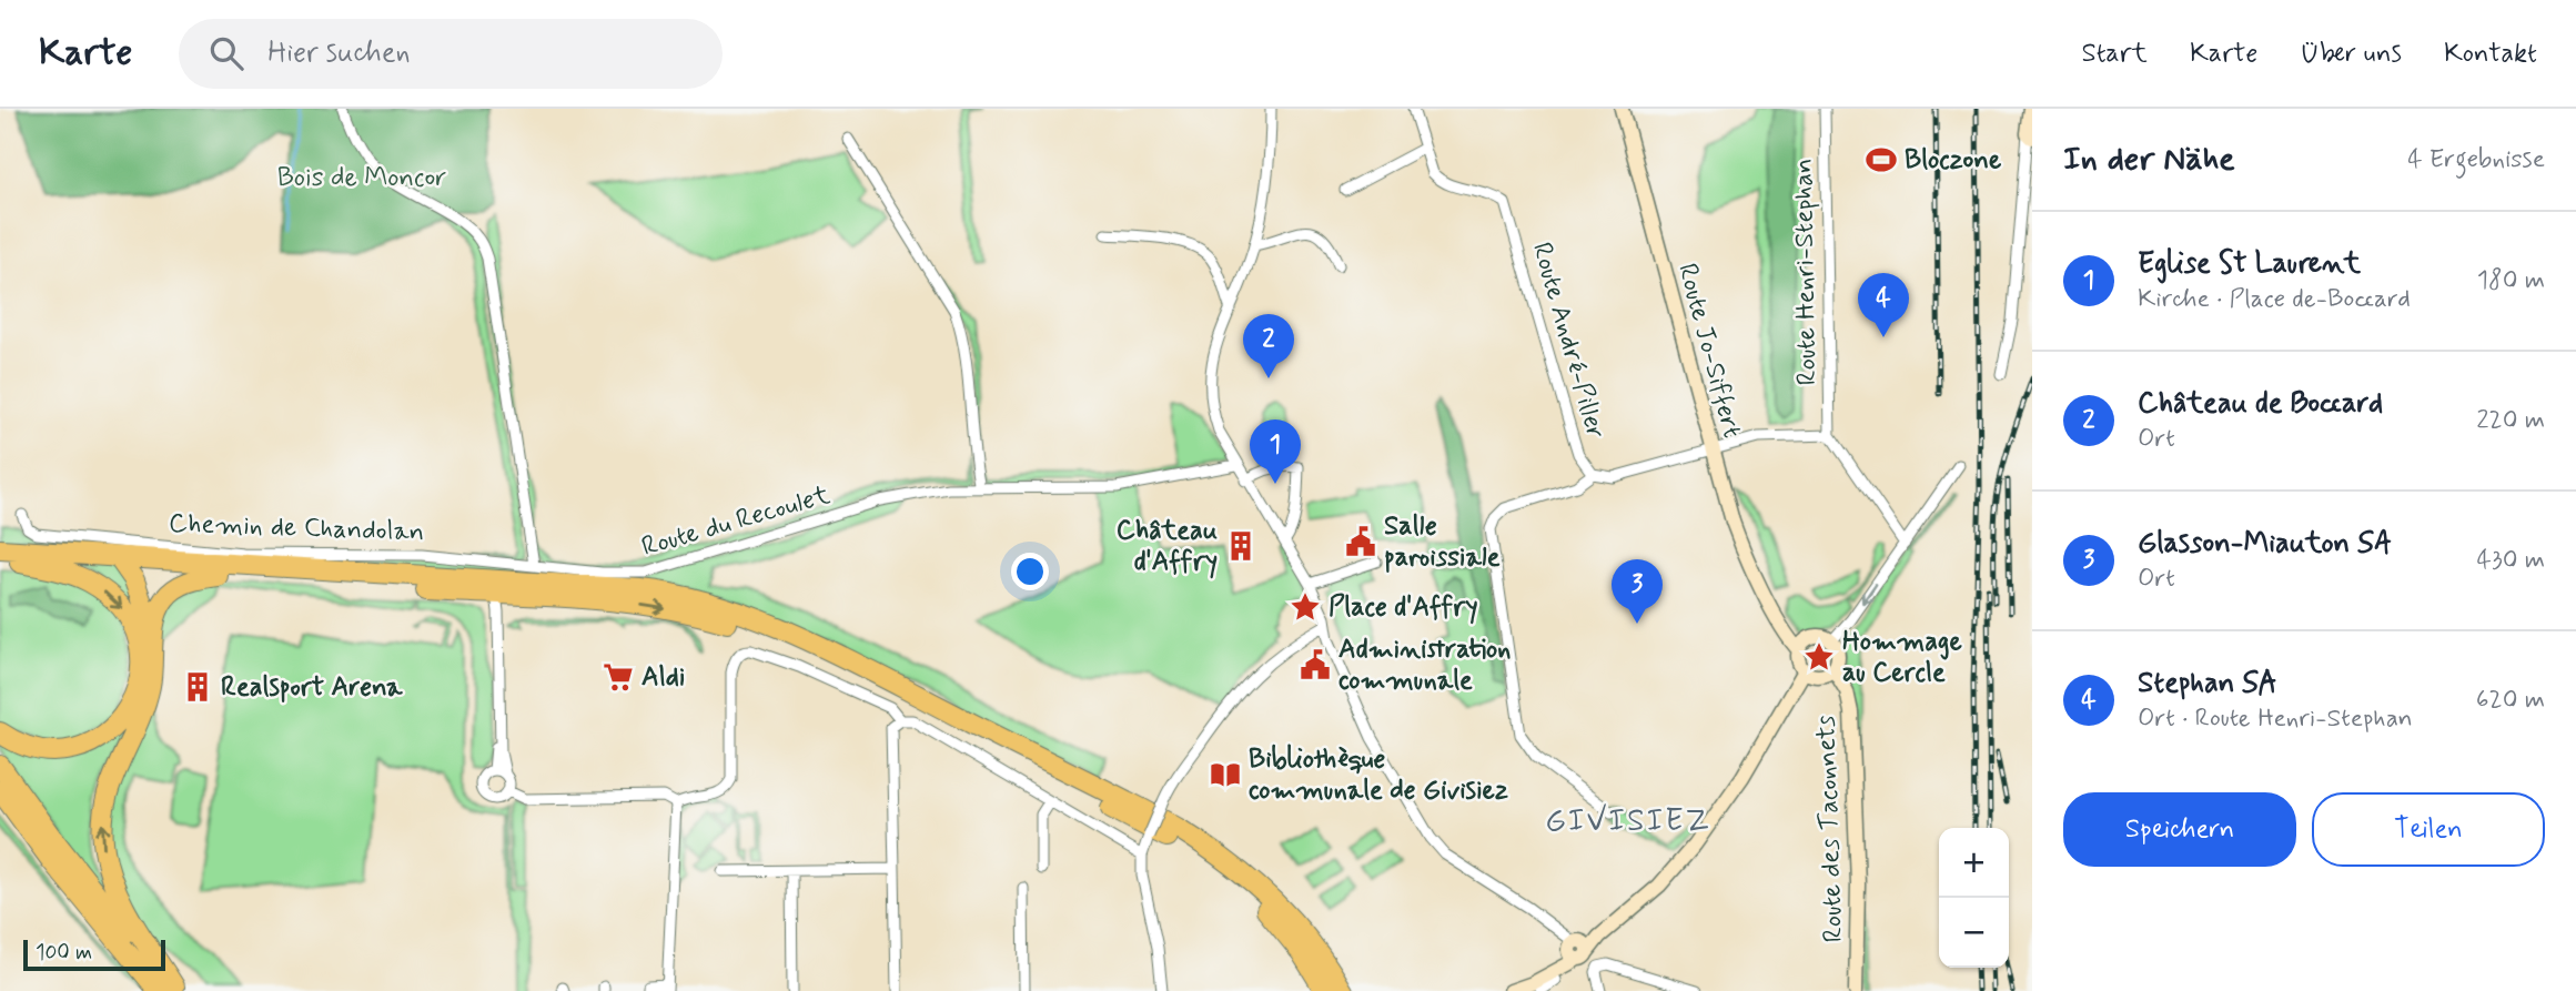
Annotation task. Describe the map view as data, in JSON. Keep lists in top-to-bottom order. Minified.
{"streets":{"main road":["Route Jo-Siffert","Route des Taconnets"],"street":["Route Henri-Stephan","Route André-Piller","Route du Recoulet","Chemin de Chandolan"]},"crossings":[["Route André-Piller","Route Jo-Siffert"],["Route Jo-Siffert","Route des Taconnets"],["Route du Recoulet","Chemin de Chandolan"]],"districts":["GIVISIEZ"],"parks":["Bois de Moncor"],"places":{"sports":["Bloczone"],"public building":["Salle paroissiale","Administration communale"],"building":["Château d'Affry","Realsport Arena"],"place":["Place d'Affry","Hommage au Cercle"],"supermarket":["Aldi"],"library":["Bibliothèque communale de Givisiez"]},"scale_bar":"100 m","page":{"header":"Karte","search":"Hier suchen","nav":["Start","Karte","Über uns","Kontakt"],"heading":["In der Nähe","4 Ergebnisse"],"list":[{"mark":"1","name":"Eglise St Laurent","note":"Kirche · Place de-Boccard","value":"180 m"},{"mark":"2","name":"Château de Boccard","note":"Ort","value":"220 m"},{"mark":"3","name":"Glasson-Miauton SA","note":"Ort","value":"430 m"},{"mark":"4","name":"Stephan SA","note":"Ort · Route Henri-Stephan","value":"620 m"}],"pins":["4","2","1","3"],"buttons":["Speichern","Teilen"],"map_buttons":["+","−"],"scale":"100 m"}}
